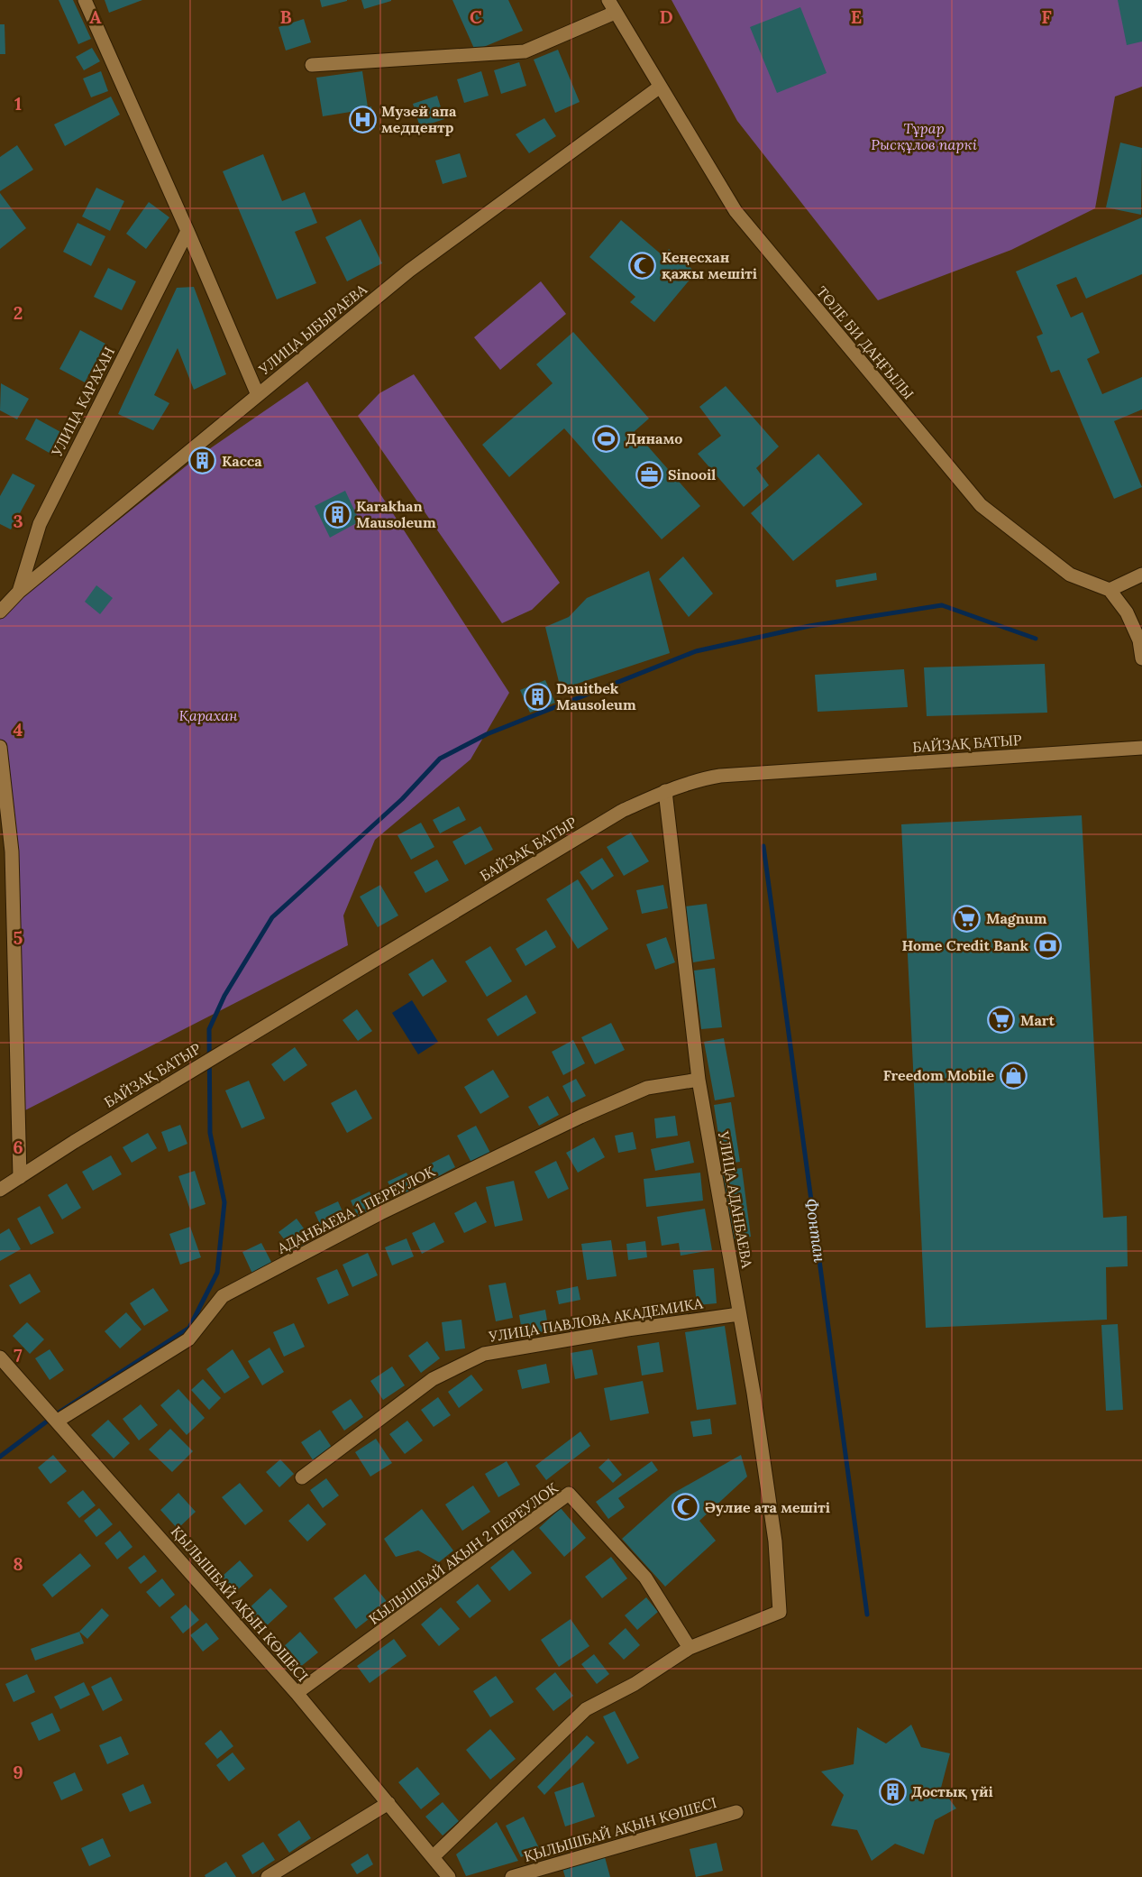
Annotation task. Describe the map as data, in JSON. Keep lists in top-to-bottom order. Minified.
{"streets":{"street":["УЛИЦА ЫБЫРАЕВА","ТӨЛЕ БИ ДАҢҒЫЛЫ","УЛИЦА КАРАХАН","БАЙЗАҚ БАТЫР","УЛИЦА АДАНБАЕВА","АДАНБАЕВА 1 ПЕРЕУЛОК","УЛИЦА ПАВЛОВА АКАДЕМИКА","КЫЛЫШБАЙ АКЫН 2 ПЕРЕУЛОК","ҚЫЛЫШБАЙ АҚЫН КӨШЕСІ"]},"crossings":[["УЛИЦА ЫБЫРАЕВА","ТӨЛЕ БИ ДАҢҒЫЛЫ"],["УЛИЦА ЫБЫРАЕВА","УЛИЦА КАРАХАН"],["БАЙЗАҚ БАТЫР","УЛИЦА АДАНБАЕВА"],["УЛИЦА АДАНБАЕВА","АДАНБАЕВА 1 ПЕРЕУЛОК"],["УЛИЦА АДАНБАЕВА","УЛИЦА ПАВЛОВА АКАДЕМИКА"],["УЛИЦА АДАНБАЕВА","КЫЛЫШБАЙ АКЫН 2 ПЕРЕУЛОК"],["АДАНБАЕВА 1 ПЕРЕУЛОК","ҚЫЛЫШБАЙ АҚЫН КӨШЕСІ"],["КЫЛЫШБАЙ АКЫН 2 ПЕРЕУЛОК","ҚЫЛЫШБАЙ АҚЫН КӨШЕСІ"]],"water":["Фонтан"],"parks":["Тұрар Рысқұлов паркі","Қарахан"],"places":{"hospital":["Музей апа медцентр"],"mosque":["Кеңесхан қажы мешіті","Әулие ата мешіті"],"sports":["Динамо"],"building":["Касса","Karakhan Mausoleum","Dauitbek Mausoleum","Достық үйі"],"office":["Sinooil"],"supermarket":["Magnum","Mart"],"bank":["Home Credit Bank"],"shop":["Freedom Mobile"]},"grid":{"columns":["A","B","C","D","E","F"],"rows":["1","2","3","4","5","6","7","8","9"]}}
